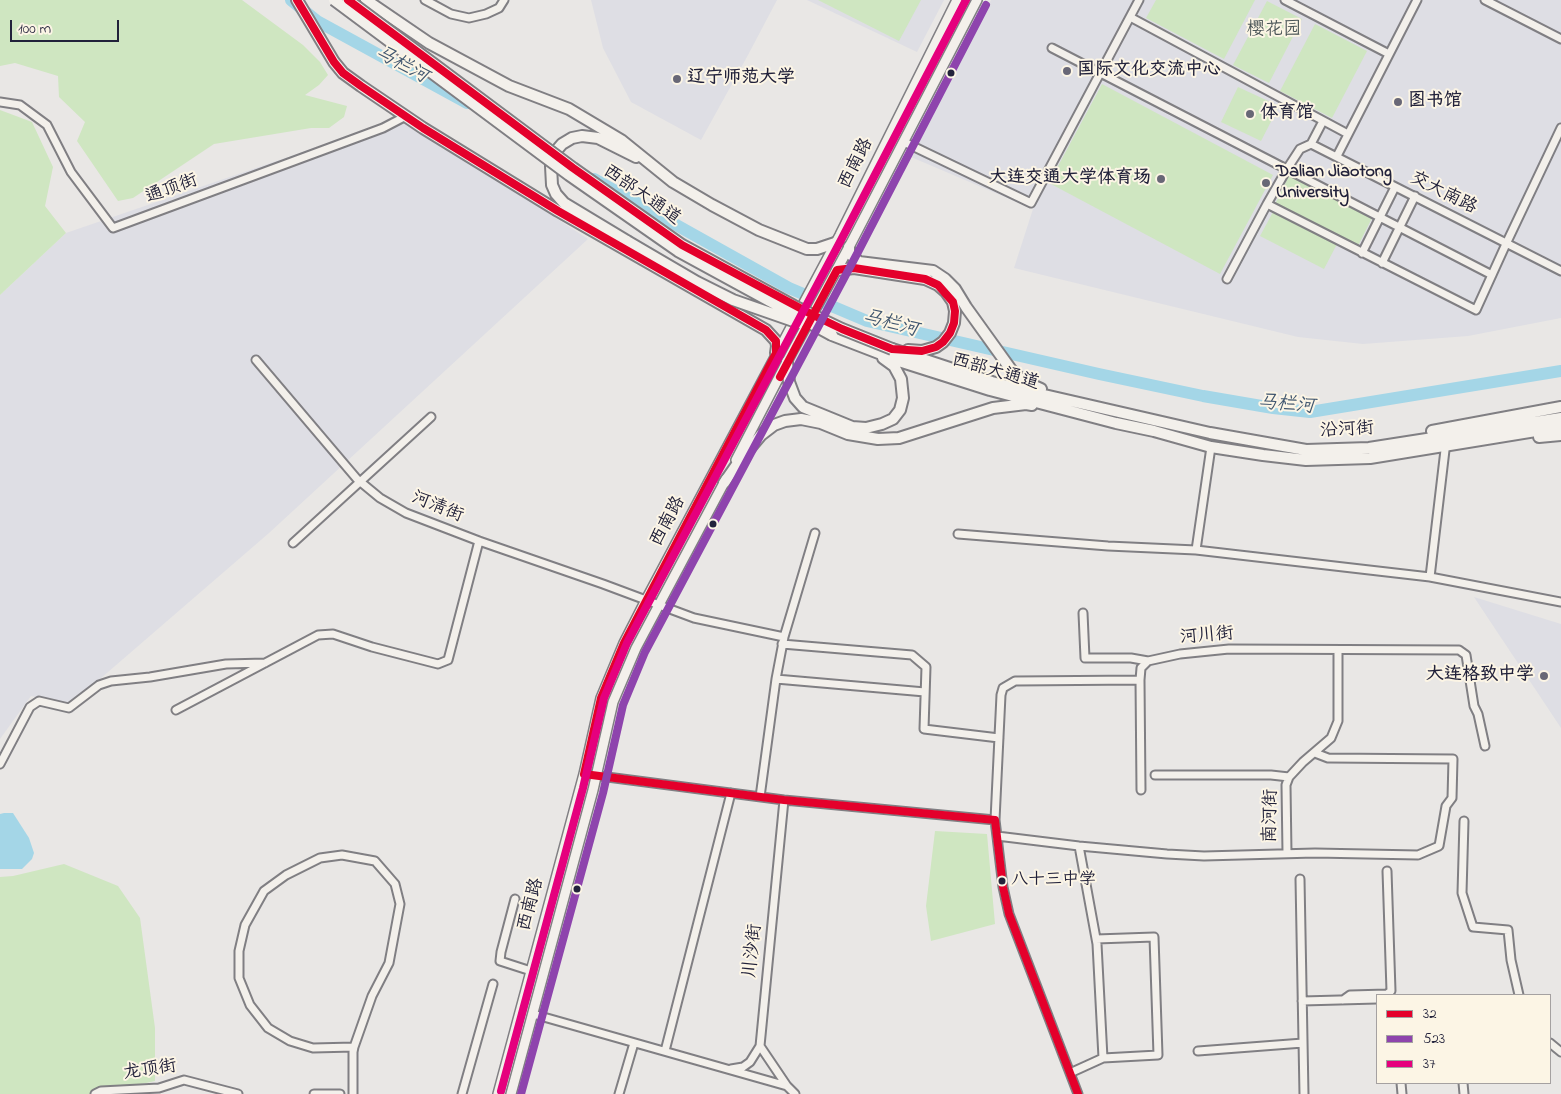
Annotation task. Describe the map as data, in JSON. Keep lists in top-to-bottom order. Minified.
{"streets":{"highway":["西部大通道","沿河街"],"main road":["西南路"],"street":["通顶街","交大南路","河清街","河川街","南河街","川沙街","龙顶街"]},"crossings":[["西南路","河清街"],["西部大通道","沿河街"],["河川街","南河街"]],"water":["马栏河"],"parks":["樱花园"],"places":["国际文化交流中心","辽宁师范大学","图书馆","体育馆","大连交通大学体育场","Dalian Jiaotong University","大连格致中学","八十三中学"],"lines":["transit line 32","transit line 37","transit line 523"],"legend":["32","523","37"],"scale_bar":"100 m"}
